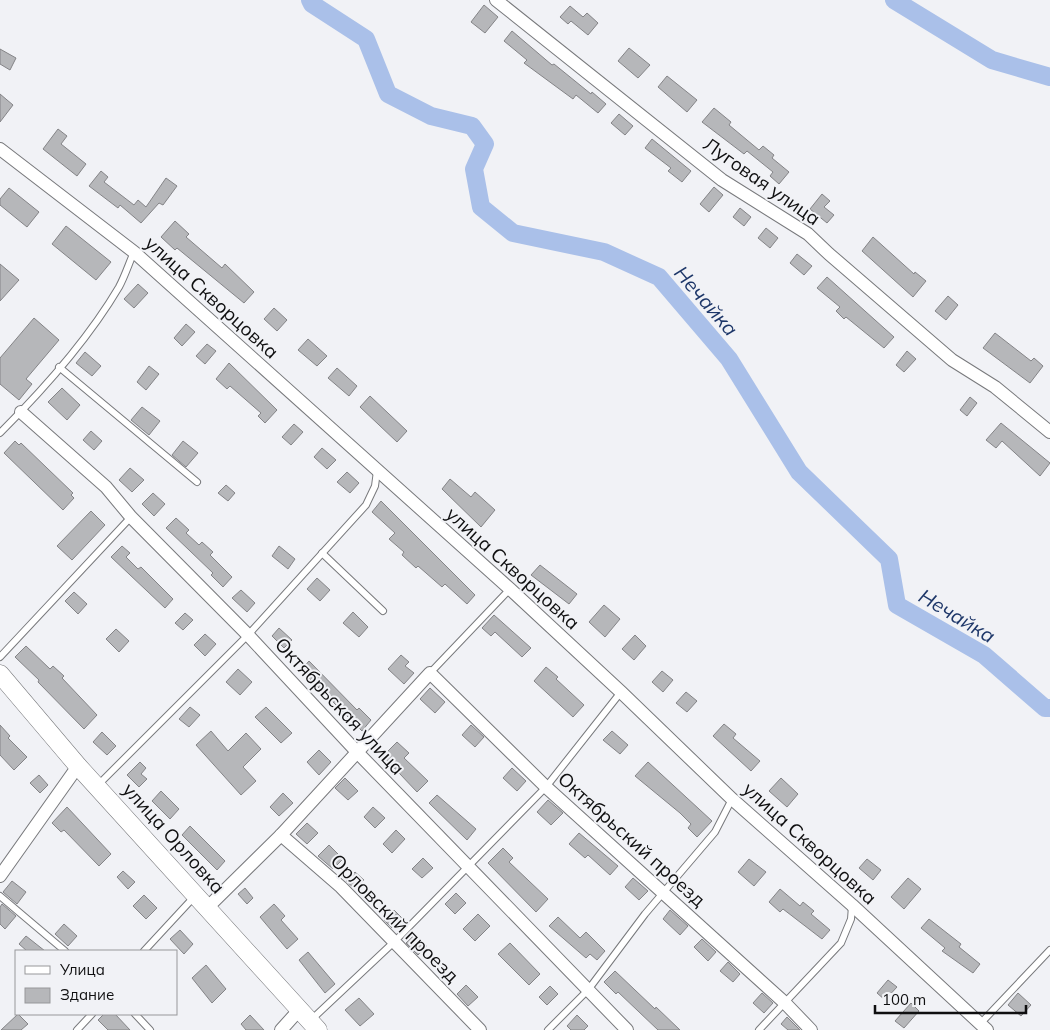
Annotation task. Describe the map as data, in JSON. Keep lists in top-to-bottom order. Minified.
{"streets":{"street":["Луговая улица","улица Скворцовка","Октябрьская улица","улица Орловка","Октябрьский проезд","Орловский проезд"]},"water":["Нечайка"],"legend":["Улица","Здание"],"scale_bar":"100 m"}
